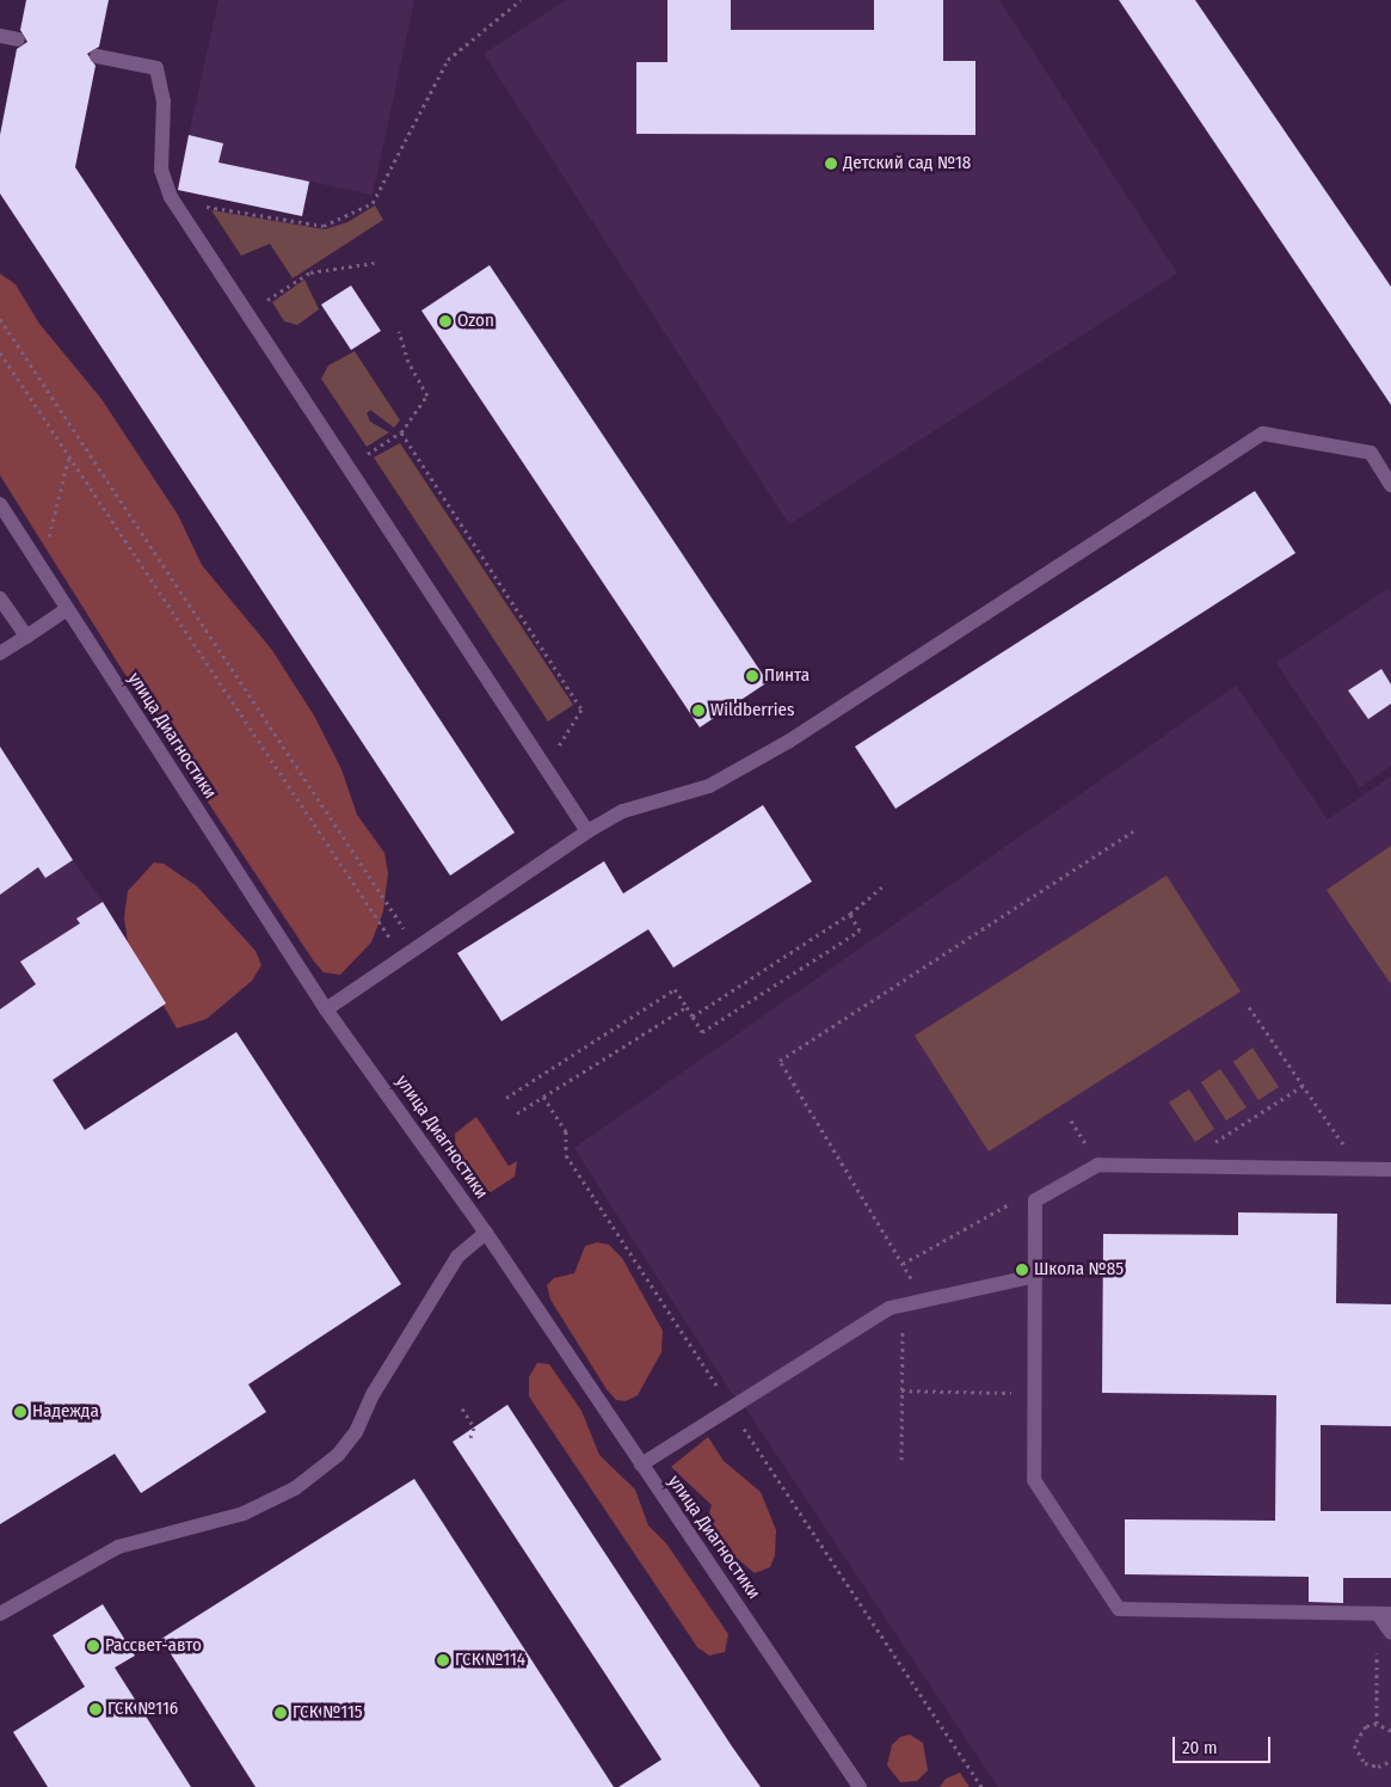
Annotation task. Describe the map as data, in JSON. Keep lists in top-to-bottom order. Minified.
{"streets":{"street":["улица Диагностики"]},"places":["Детский сад №18","Ozon","Пинта","Wildberries","Школа №85","Надежда","Рассвет-авто","ГСК №114","ГСК №116","ГСК №115"],"scale_bar":"20 m"}
